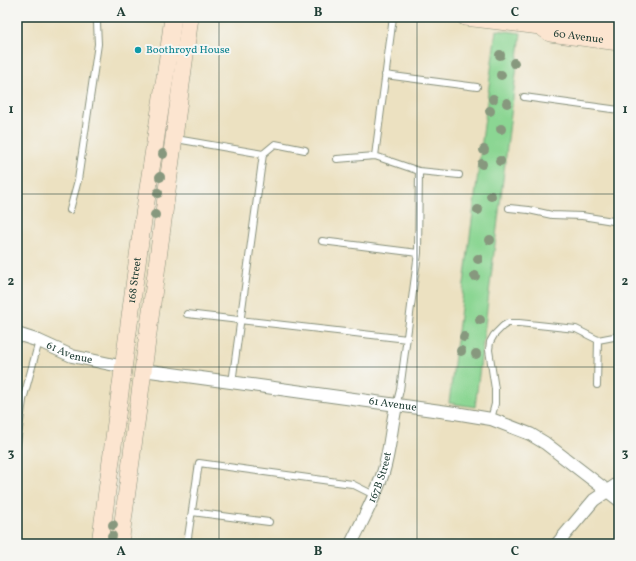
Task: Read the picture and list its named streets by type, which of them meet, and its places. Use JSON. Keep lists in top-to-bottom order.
{
  "streets": {
    "main road": ["60 Avenue", "168 Street"],
    "street": ["61 Avenue", "167B Street"]
  },
  "crossings": [
    ["168 Street", "61 Avenue"],
    ["61 Avenue", "167B Street"]
  ],
  "places": ["Boothroyd House"],
  "grid": {
    "columns": ["A", "B", "C"],
    "rows": ["1", "2", "3"]
  }
}
